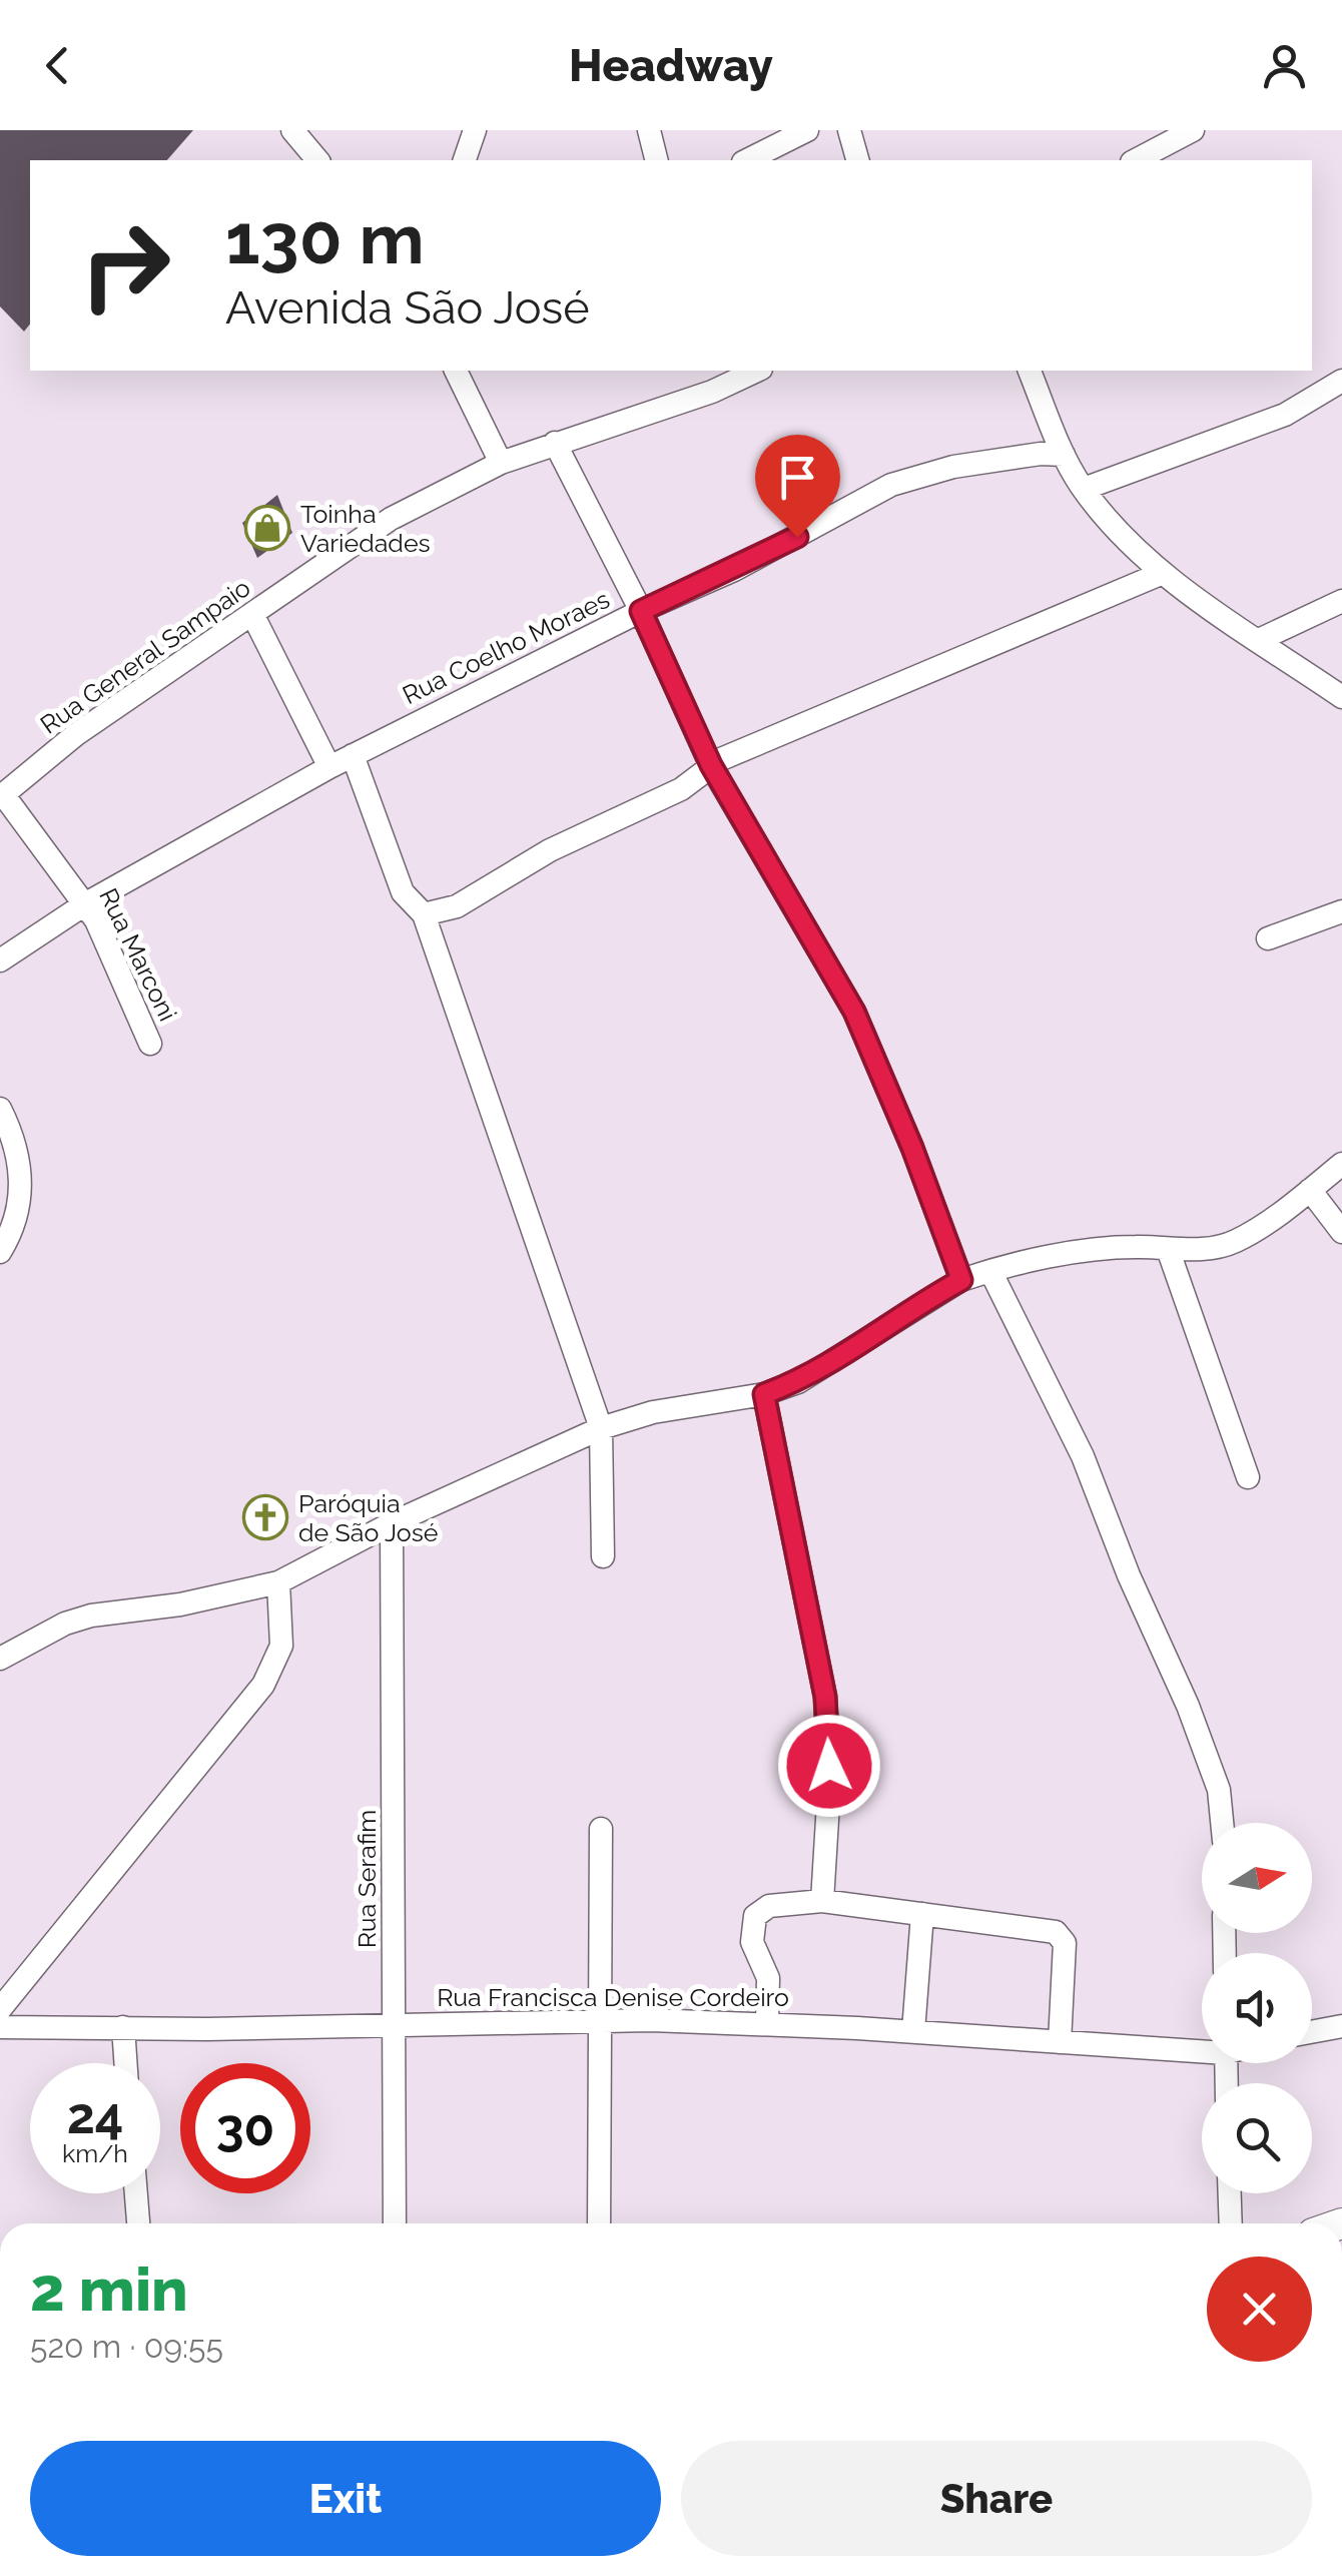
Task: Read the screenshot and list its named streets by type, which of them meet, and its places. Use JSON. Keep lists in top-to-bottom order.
{
  "streets": {
    "street": [
      "Rua Coelho Moraes",
      "Rua General Sampaio",
      "Rua Marconi",
      "Rua Serafim",
      "Rua Francisca Denise Cordeiro"
    ]
  },
  "crossings": [
    ["Rua Coelho Moraes", "Rua Marconi"],
    ["Rua General Sampaio", "Rua Marconi"],
    ["Rua Serafim", "Rua Francisca Denise Cordeiro"]
  ],
  "places": {
    "shop": ["Toinha Variedades"],
    "church": ["Paróquia de São José"]
  },
  "north": "right",
  "page": {
    "header": "Headway",
    "turn": ["130 m", "Avenida São José"],
    "speed": "24 km/h",
    "limit": "30",
    "heading": ["2 min", "520 m · 09:55"],
    "buttons": ["Exit", "Share"]
  }
}
